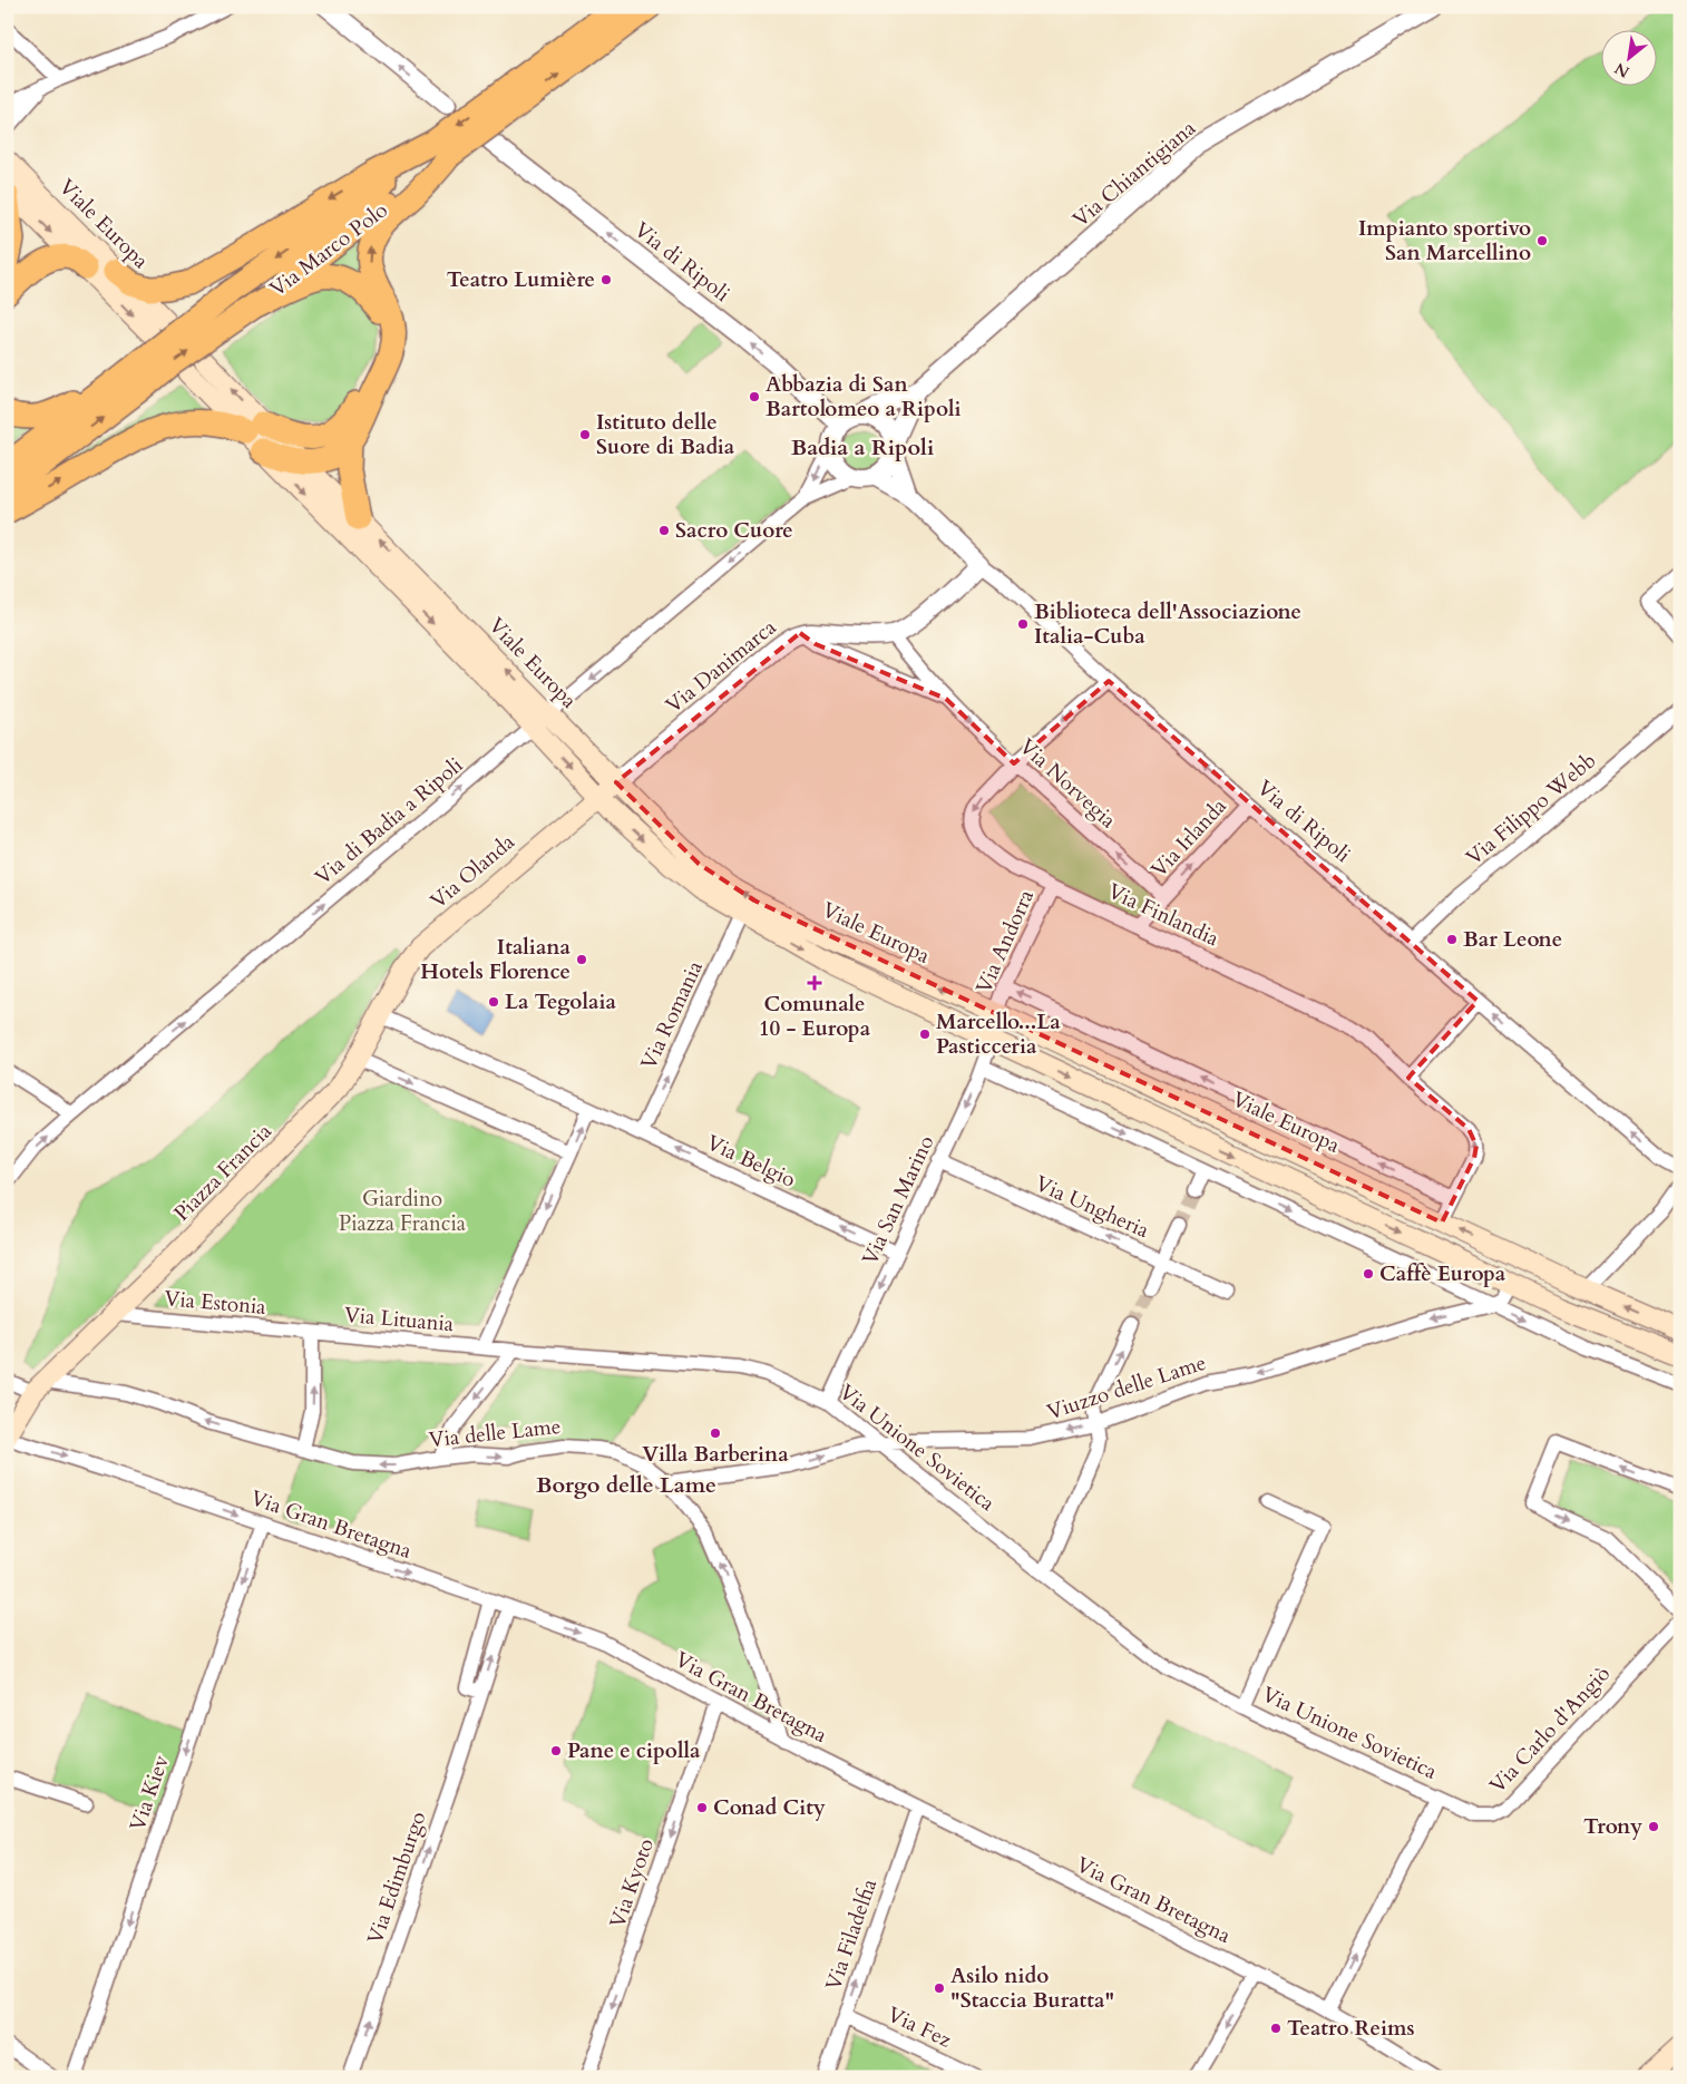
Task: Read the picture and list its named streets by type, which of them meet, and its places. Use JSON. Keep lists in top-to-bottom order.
{
  "streets": {
    "highway": ["Via Marco Polo"],
    "main road": ["Viale Europa", "Via Olanda", "Piazza Francia"],
    "street": [
      "Via Chiantigiana",
      "Via di Ripoli",
      "Via Danimarca",
      "Via Norvegia",
      "Via Filippo Webb",
      "Via di Badia a Ripoli",
      "Via Irlanda",
      "Via Finlandia",
      "Via Andorra",
      "Via Romania",
      "Via Belgio",
      "Via San Marino",
      "Via Ungheria",
      "Via Estonia",
      "Via Lituania",
      "Viuzzo delle Lame",
      "Via delle Lame",
      "Via Unione Sovietica",
      "Via Gran Bretagna",
      "Via Carlo d'Angiò",
      "Via Kiev",
      "Via Edimburgo",
      "Via Kyoto",
      "Via Filadelfia",
      "Via Fez"
    ]
  },
  "crossings": [
    ["Via Chiantigiana", "Via di Ripoli"],
    ["Via Chiantigiana", "Via di Badia a Ripoli"],
    ["Viale Europa", "Via Danimarca"],
    ["Viale Europa", "Via di Badia a Ripoli"],
    ["Viale Europa", "Via Olanda"],
    ["Viale Europa", "Via Finlandia"],
    ["Viale Europa", "Via Andorra"],
    ["Viale Europa", "Via Romania"],
    ["Viale Europa", "Via San Marino"],
    ["Via di Ripoli", "Via Filippo Webb"],
    ["Via di Ripoli", "Via di Badia a Ripoli"],
    ["Via di Ripoli", "Via Irlanda"],
    ["Via di Ripoli", "Via Finlandia"],
    ["Via Danimarca", "Via Norvegia"],
    ["Via Danimarca", "Via Olanda"],
    ["Via Norvegia", "Via Irlanda"],
    ["Via Norvegia", "Via Finlandia"],
    ["Via Irlanda", "Via Finlandia"],
    ["Via Olanda", "Piazza Francia"],
    ["Via Finlandia", "Via Andorra"],
    ["Via Andorra", "Via San Marino"],
    ["Via Romania", "Via Belgio"],
    ["Via Belgio", "Via San Marino"],
    ["Piazza Francia", "Via Estonia"],
    ["Piazza Francia", "Via delle Lame"],
    ["Piazza Francia", "Via Gran Bretagna"],
    ["Via San Marino", "Via Ungheria"],
    ["Via San Marino", "Via Unione Sovietica"],
    ["Via Estonia", "Via Lituania"],
    ["Via Lituania", "Via Unione Sovietica"],
    ["Viuzzo delle Lame", "Via delle Lame"],
    ["Viuzzo delle Lame", "Via Unione Sovietica"],
    ["Via delle Lame", "Via Gran Bretagna"],
    ["Via Unione Sovietica", "Via Carlo d'Angiò"],
    ["Via Gran Bretagna", "Via Kiev"],
    ["Via Gran Bretagna", "Via Edimburgo"],
    ["Via Gran Bretagna", "Via Kyoto"],
    ["Via Gran Bretagna", "Via Filadelfia"],
    ["Via Filadelfia", "Via Fez"]
  ],
  "one_way": [
    "Via di Ripoli",
    "Via Irlanda",
    "Via Romania",
    "Via Belgio",
    "Via San Marino",
    "Via Gran Bretagna",
    "Via Kiev",
    "Via Edimburgo",
    "Via Kyoto",
    "Via Filadelfia"
  ],
  "districts": ["Badia a Ripoli", "Borgo delle Lame"],
  "parks": ["Giardino Piazza Francia"],
  "places": {
    "other": [
      "Impianto sportivo San Marcellino",
      "Teatro Lumière",
      "Abbazia di San Bartolomeo a Ripoli",
      "Istituto delle Suore di Badia",
      "Sacro Cuore",
      "Biblioteca dell'Associazione Italia-Cuba",
      "Bar Leone",
      "Italiana Hotels Florence",
      "La Tegolaia",
      "Marcello...La Pasticceria",
      "Caffè Europa",
      "Villa Barberina",
      "Pane e cipolla",
      "Conad City",
      "Trony",
      "Asilo nido \"Staccia Buratta\"",
      "Teatro Reims"
    ],
    "health": ["Comunale 10 - Europa"]
  },
  "north": "bottom left"
}
